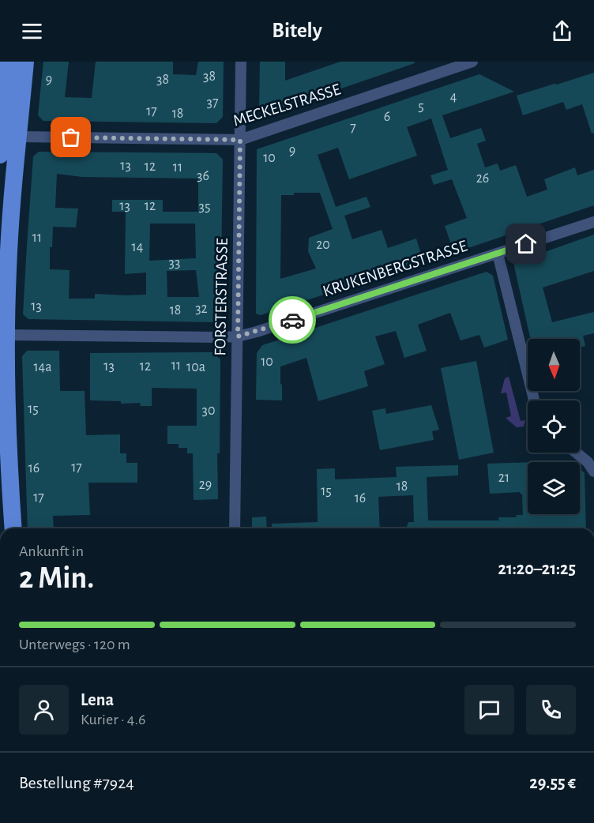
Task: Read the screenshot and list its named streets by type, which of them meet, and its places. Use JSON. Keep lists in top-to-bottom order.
{
  "streets": {
    "street": ["MECKELSTRASSE", "KRUKENBERGSTRASSE", "FORSTERSTRASSE"]
  },
  "crossings": [
    ["MECKELSTRASSE", "FORSTERSTRASSE"],
    ["KRUKENBERGSTRASSE", "FORSTERSTRASSE"]
  ],
  "house_numbers": [
    "38",
    "9",
    "38",
    "4",
    "37",
    "5",
    "17",
    "18",
    "6",
    "7",
    "9",
    "10",
    "13",
    "12",
    "11",
    "36",
    "26",
    "13",
    "12",
    "35",
    "11",
    "20",
    "14",
    "33",
    "13",
    "32",
    "18",
    "10",
    "11",
    "13",
    "12",
    "14a",
    "10a",
    "15",
    "30",
    "17",
    "16",
    "21",
    "29",
    "18",
    "15",
    "17",
    "16"
  ],
  "north": "bottom",
  "page": {
    "header": "Bitely",
    "heading": ["2 Min.", "Ankunft in", "21:20–21:25"],
    "panel": [
      "Lena",
      "Kurier · 4.6",
      "Bestellung #7924",
      "29.55 €"
    ],
    "bar": "Unterwegs · 120 m"
  }
}
